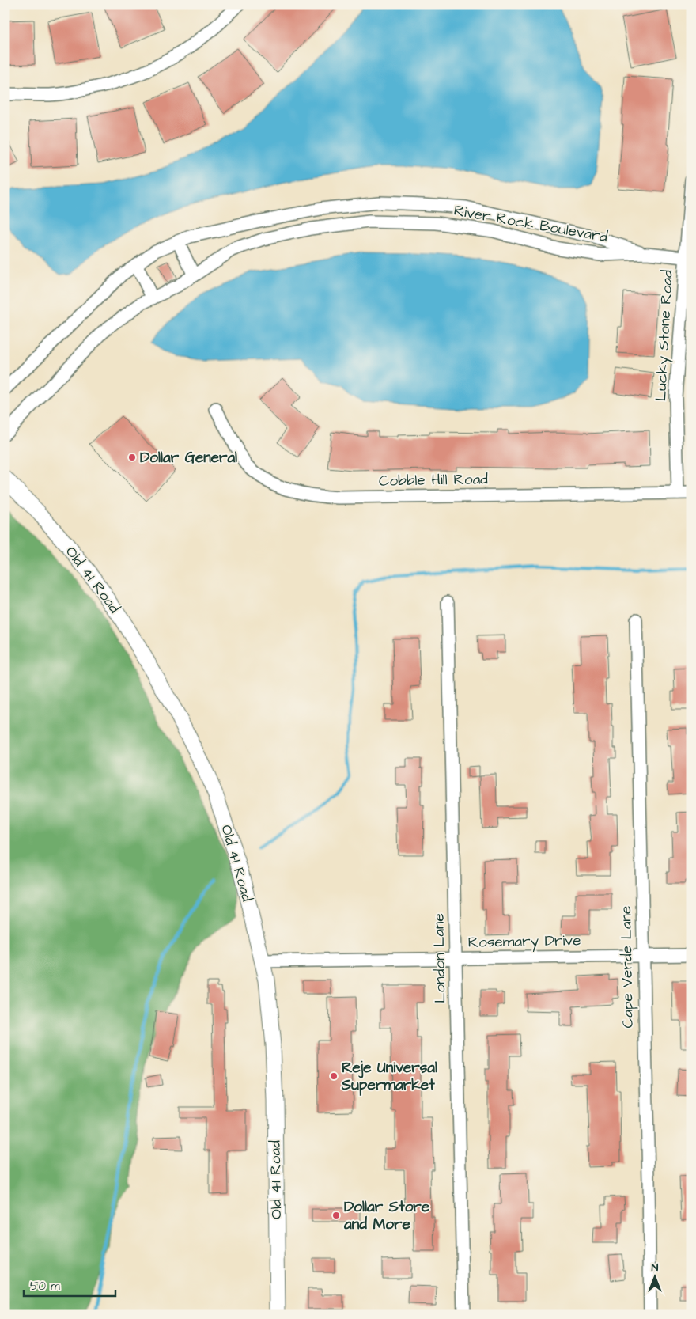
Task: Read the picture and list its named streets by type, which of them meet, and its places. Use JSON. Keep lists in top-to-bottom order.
{
  "streets": {
    "street": [
      "River Rock Boulevard",
      "Lucky Stone Road",
      "Cobble Hill Road",
      "Old 41 Road",
      "Rosemary Drive",
      "London Lane",
      "Cape Verde Lane"
    ]
  },
  "crossings": [
    ["River Rock Boulevard", "Lucky Stone Road"],
    ["Lucky Stone Road", "Cobble Hill Road"],
    ["Old 41 Road", "Rosemary Drive"],
    ["Rosemary Drive", "London Lane"],
    ["Rosemary Drive", "Cape Verde Lane"]
  ],
  "places": ["Dollar General", "Reje Universal Supermarket", "Dollar Store and More"],
  "scale_bar": "50 m",
  "north": "top"
}
